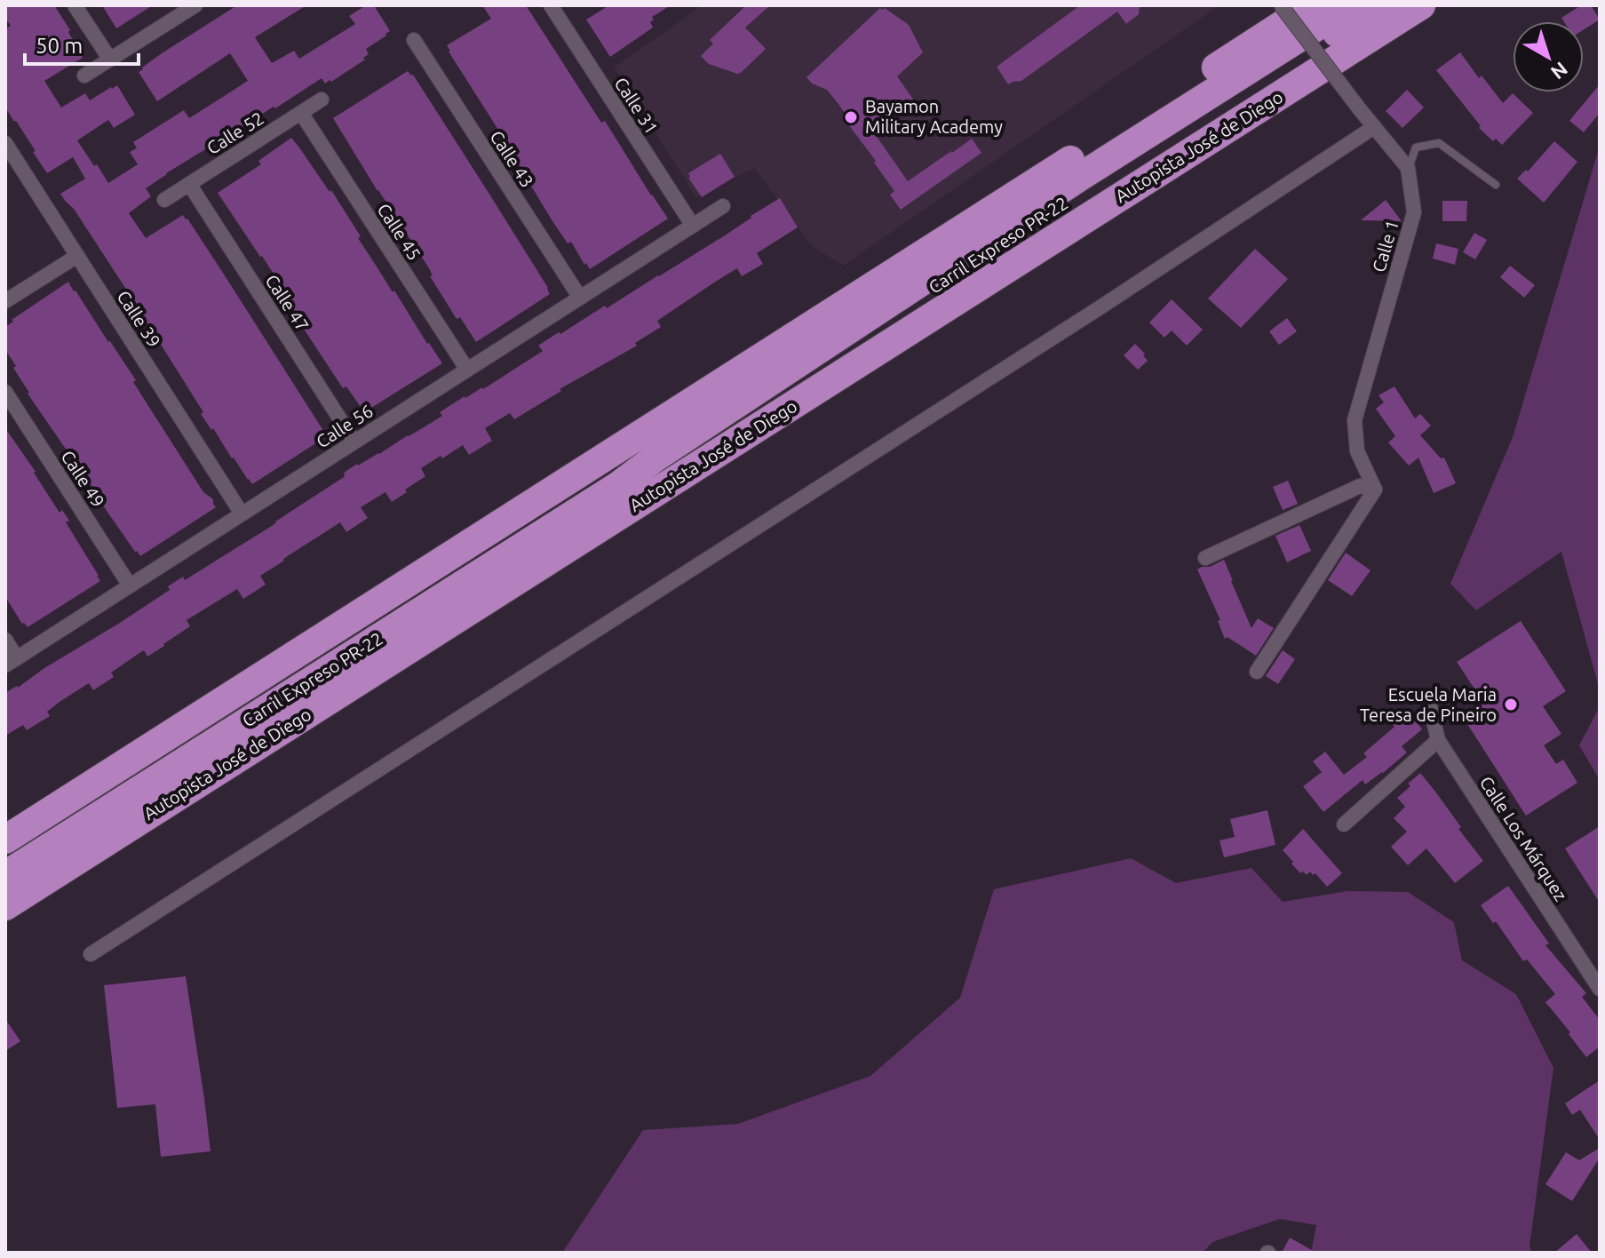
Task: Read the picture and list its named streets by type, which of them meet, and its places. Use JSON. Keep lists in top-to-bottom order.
{
  "streets": {
    "highway": ["Autopista José de Diego", "Carril Expreso PR-22"],
    "street": [
      "Calle 31",
      "Calle 52",
      "Calle 43",
      "Calle 45",
      "Calle 1",
      "Calle 47",
      "Calle 39",
      "Calle 56",
      "Calle 49",
      "Calle Los Márquez"
    ]
  },
  "crossings": [
    ["Calle 31", "Calle 56"],
    ["Calle 52", "Calle 45"],
    ["Calle 52", "Calle 47"],
    ["Calle 43", "Calle 56"],
    ["Calle 45", "Calle 56"],
    ["Calle 47", "Calle 56"],
    ["Calle 39", "Calle 56"],
    ["Calle 56", "Calle 49"]
  ],
  "places": ["Bayamon Military Academy", "Escuela Maria Teresa de Pineiro"],
  "scale_bar": "50 m",
  "north": "bottom right"
}
